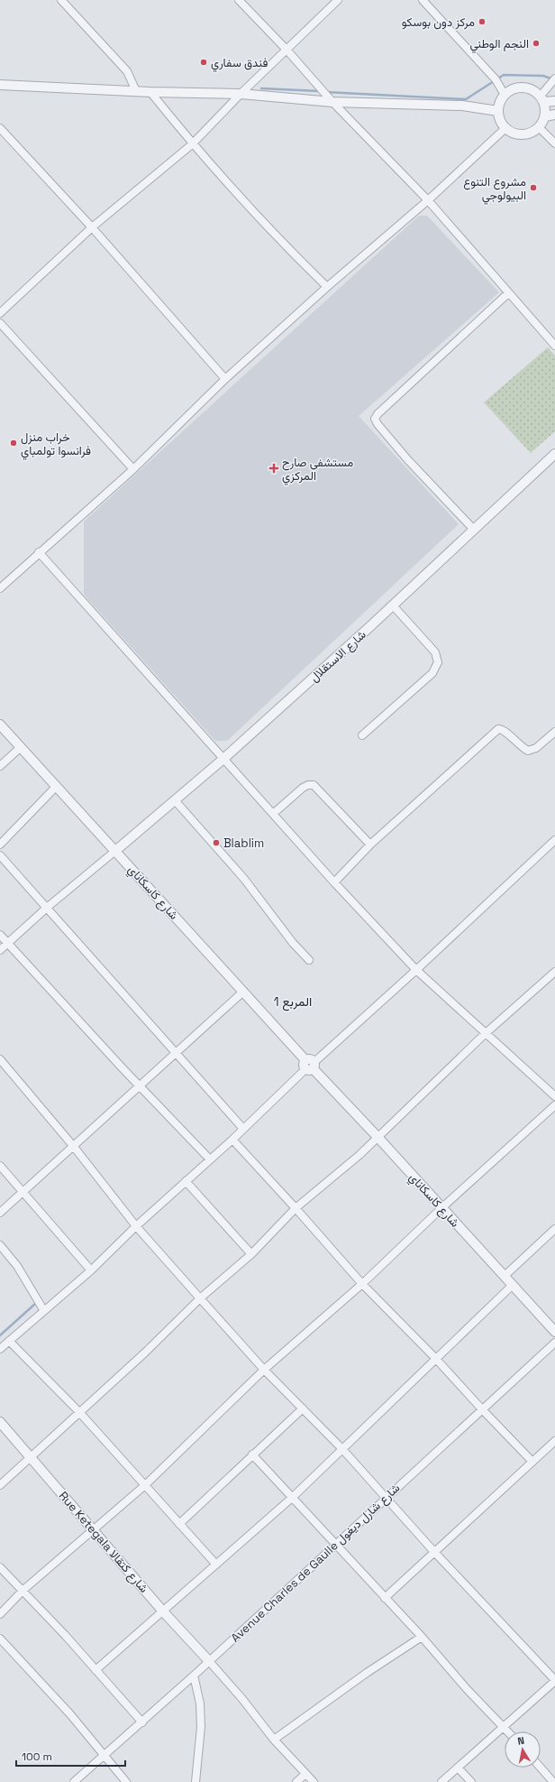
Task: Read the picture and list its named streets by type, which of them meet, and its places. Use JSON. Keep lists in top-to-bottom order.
{
  "streets": {
    "street": [
      "شارع الاستقلال",
      "شارع كاسكاناي",
      "Rue Ketegala شارع كتقالا",
      "Avenue Charles de Gaulle شارع شارل ديغول"
    ]
  },
  "crossings": [
    ["شارع الاستقلال", "شارع كاسكاناي"],
    ["Rue Ketegala شارع كتقالا", "Avenue Charles de Gaulle شارع شارل ديغول"]
  ],
  "districts": ["المربع 1"],
  "places": {
    "other": [
      "مركز دون بوسكو",
      "النجم الوطني",
      "فندق سفاري",
      "مشروع التنوع البيولوجي",
      "خراب منزل فرانسوا تولمباي",
      "Blablim"
    ],
    "health": ["مستشفى صارح المركزي"]
  },
  "scale_bar": "100 m",
  "north": "top"
}
